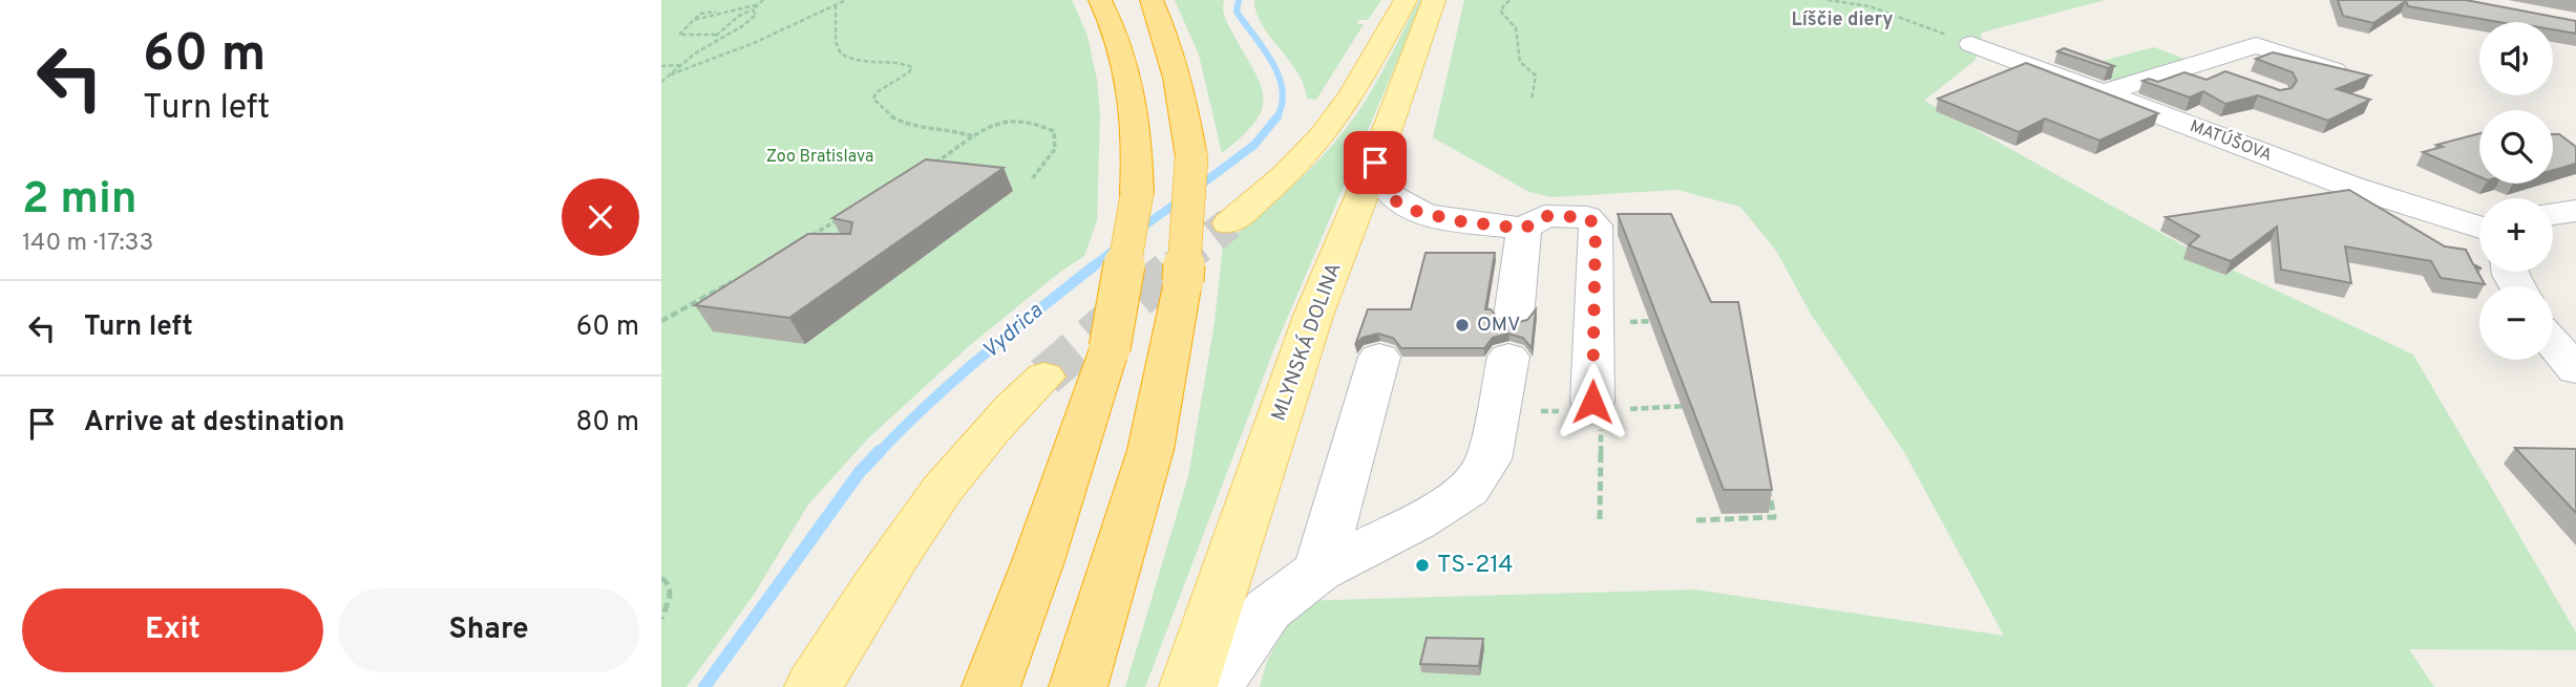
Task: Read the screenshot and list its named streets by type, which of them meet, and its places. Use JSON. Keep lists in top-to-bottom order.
{
  "streets": {
    "main road": ["MLYNSKÁ DOLINA"],
    "street": ["MATÚŠOVA"]
  },
  "districts": ["Líščie diery"],
  "water": ["Vydrica"],
  "parks": ["Zoo Bratislava"],
  "places": ["OMV", "TS-214"],
  "page": {
    "turn": ["60 m", "Turn left"],
    "map_buttons": ["+", "−"],
    "heading": ["2 min", "140 m · 17:33"],
    "list": [
      {
        "name": "Turn left",
        "value": "60 m"
      },
      {
        "name": "Arrive at destination",
        "value": "80 m"
      }
    ],
    "buttons": ["Exit", "Share"]
  }
}
